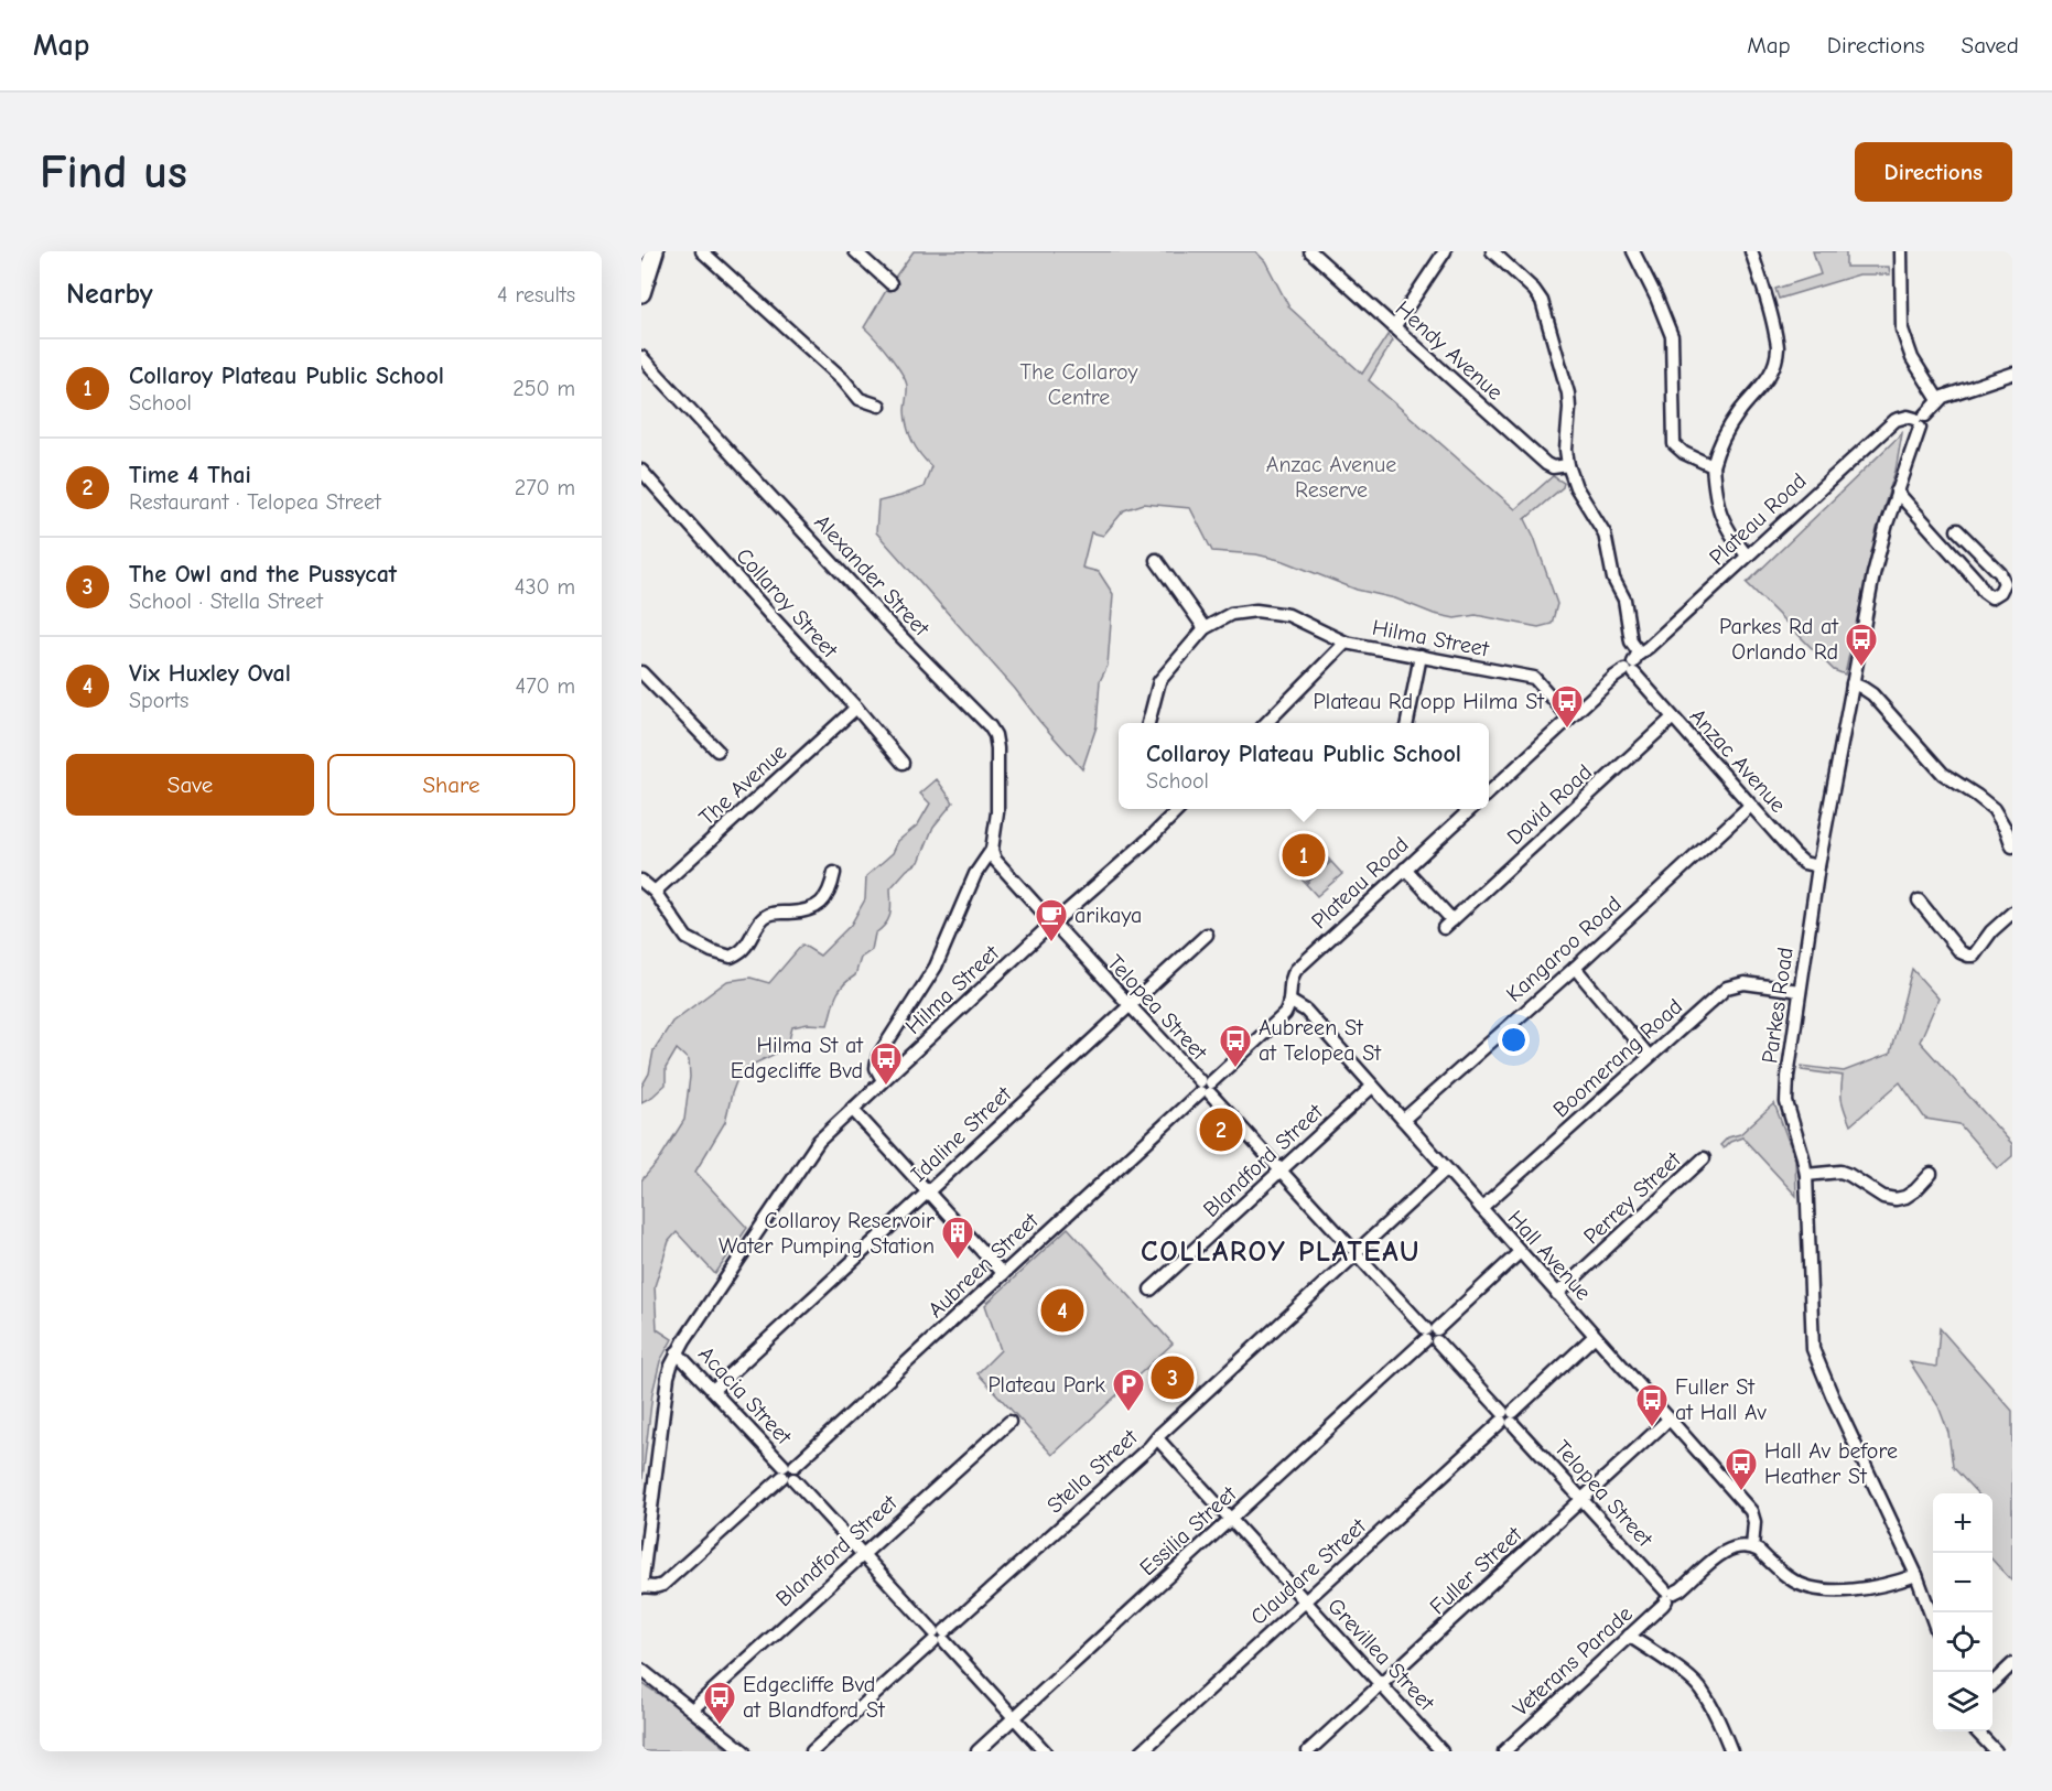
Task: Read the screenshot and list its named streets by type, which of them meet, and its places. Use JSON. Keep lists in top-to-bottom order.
{
  "streets": {
    "street": [
      "Hendy Avenue",
      "Plateau Road",
      "Alexander Street",
      "Collaroy Street",
      "Hilma Street",
      "Anzac Avenue",
      "The Avenue",
      "David Road",
      "Kangaroo Road",
      "Parkes Road",
      "Telopea Street",
      "Boomerang Road",
      "Idaline Street",
      "Blandford Street",
      "Perrey Street",
      "Hall Avenue",
      "Aubreen Street",
      "Acacia Street",
      "Stella Street",
      "Essilia Street",
      "Fuller Street",
      "Claudare Street",
      "Grevillea Street",
      "Veterans Parade"
    ]
  },
  "crossings": [
    ["Hendy Avenue", "Anzac Avenue"],
    ["Plateau Road", "Hilma Street"],
    ["Plateau Road", "Anzac Avenue"],
    ["Plateau Road", "David Road"],
    ["Plateau Road", "Parkes Road"],
    ["Plateau Road", "Hall Avenue"],
    ["Plateau Road", "Aubreen Street"],
    ["Alexander Street", "Telopea Street"],
    ["Collaroy Street", "The Avenue"],
    ["Hilma Street", "Telopea Street"],
    ["Hilma Street", "Aubreen Street"],
    ["Hilma Street", "Acacia Street"],
    ["Anzac Avenue", "David Road"],
    ["Anzac Avenue", "Kangaroo Road"],
    ["Anzac Avenue", "Parkes Road"],
    ["Kangaroo Road", "Hall Avenue"],
    ["Parkes Road", "Boomerang Road"],
    ["Telopea Street", "Idaline Street"],
    ["Telopea Street", "Blandford Street"],
    ["Telopea Street", "Aubreen Street"],
    ["Telopea Street", "Stella Street"],
    ["Telopea Street", "Essilia Street"],
    ["Telopea Street", "Fuller Street"],
    ["Telopea Street", "Claudare Street"],
    ["Telopea Street", "Veterans Parade"],
    ["Boomerang Road", "Hall Avenue"],
    ["Idaline Street", "Acacia Street"],
    ["Blandford Street", "Hall Avenue"],
    ["Blandford Street", "Acacia Street"],
    ["Perrey Street", "Hall Avenue"],
    ["Hall Avenue", "Aubreen Street"],
    ["Hall Avenue", "Stella Street"],
    ["Hall Avenue", "Essilia Street"],
    ["Hall Avenue", "Fuller Street"],
    ["Hall Avenue", "Claudare Street"],
    ["Hall Avenue", "Veterans Parade"],
    ["Aubreen Street", "Acacia Street"],
    ["Acacia Street", "Stella Street"],
    ["Acacia Street", "Essilia Street"],
    ["Stella Street", "Grevillea Street"],
    ["Essilia Street", "Grevillea Street"],
    ["Fuller Street", "Grevillea Street"],
    ["Claudare Street", "Grevillea Street"]
  ],
  "districts": ["COLLAROY PLATEAU"],
  "parks": ["The Collaroy Centre", "Anzac Avenue Reserve"],
  "places": {
    "bus stop": [
      "Parkes Rd at Orlando Rd",
      "Plateau Rd opp Hilma St",
      "Aubreen St at Telopea St",
      "Hilma St at Edgecliffe Bvd",
      "Fuller St at Hall Av",
      "Hall Av before Heather St",
      "Edgecliffe Bvd at Blandford St"
    ],
    "cafe": ["arikaya"],
    "building": ["Collaroy Reservoir Water Pumping Station"],
    "parking": ["Plateau Park"]
  },
  "page": {
    "header": "Map",
    "nav": ["Map", "Directions", "Saved"],
    "buttons": [
      "Directions",
      ["Save", "Share"]
    ],
    "title": "Find us",
    "heading": ["Nearby", "4 results"],
    "list": [
      {
        "mark": "1",
        "name": "Collaroy Plateau Public School",
        "note": "School",
        "value": "250 m"
      },
      {
        "mark": "2",
        "name": "Time 4 Thai",
        "note": "Restaurant · Telopea Street",
        "value": "270 m"
      },
      {
        "mark": "3",
        "name": "The Owl and the Pussycat",
        "note": "School · Stella Street",
        "value": "430 m"
      },
      {
        "mark": "4",
        "name": "Vix Huxley Oval",
        "note": "Sports",
        "value": "470 m"
      }
    ],
    "popup": ["Collaroy Plateau Public School", "School"],
    "pins": [
      "1",
      "2",
      "4",
      "3"
    ],
    "map_buttons": ["+", "−"]
  }
}
